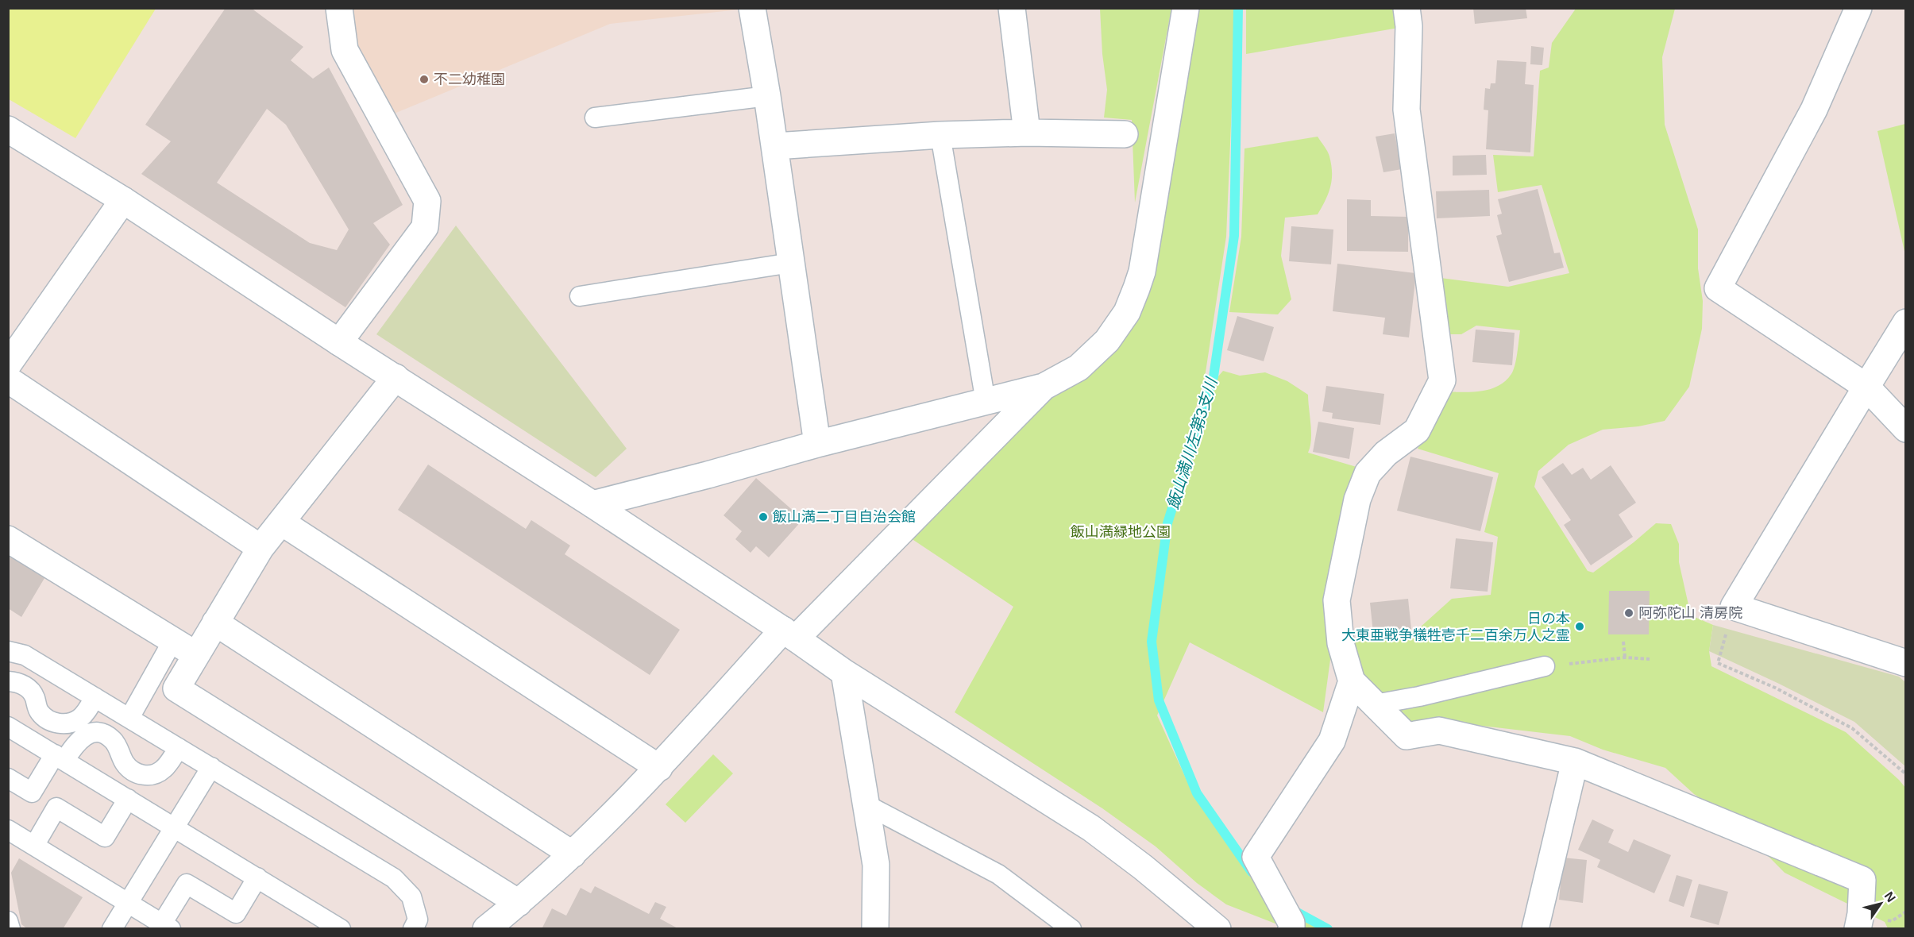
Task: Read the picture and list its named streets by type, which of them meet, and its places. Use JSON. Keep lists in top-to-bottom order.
{
  "water": ["飯山満川左第3支川"],
  "parks": ["飯山満緑地公園"],
  "places": [
    "不二幼稚園",
    "飯山満二丁目自治会館",
    "阿弥陀山 清房院",
    "日の本 大東亜戦争犠牲壱千二百余万人之霊"
  ],
  "north": "top right"
}
